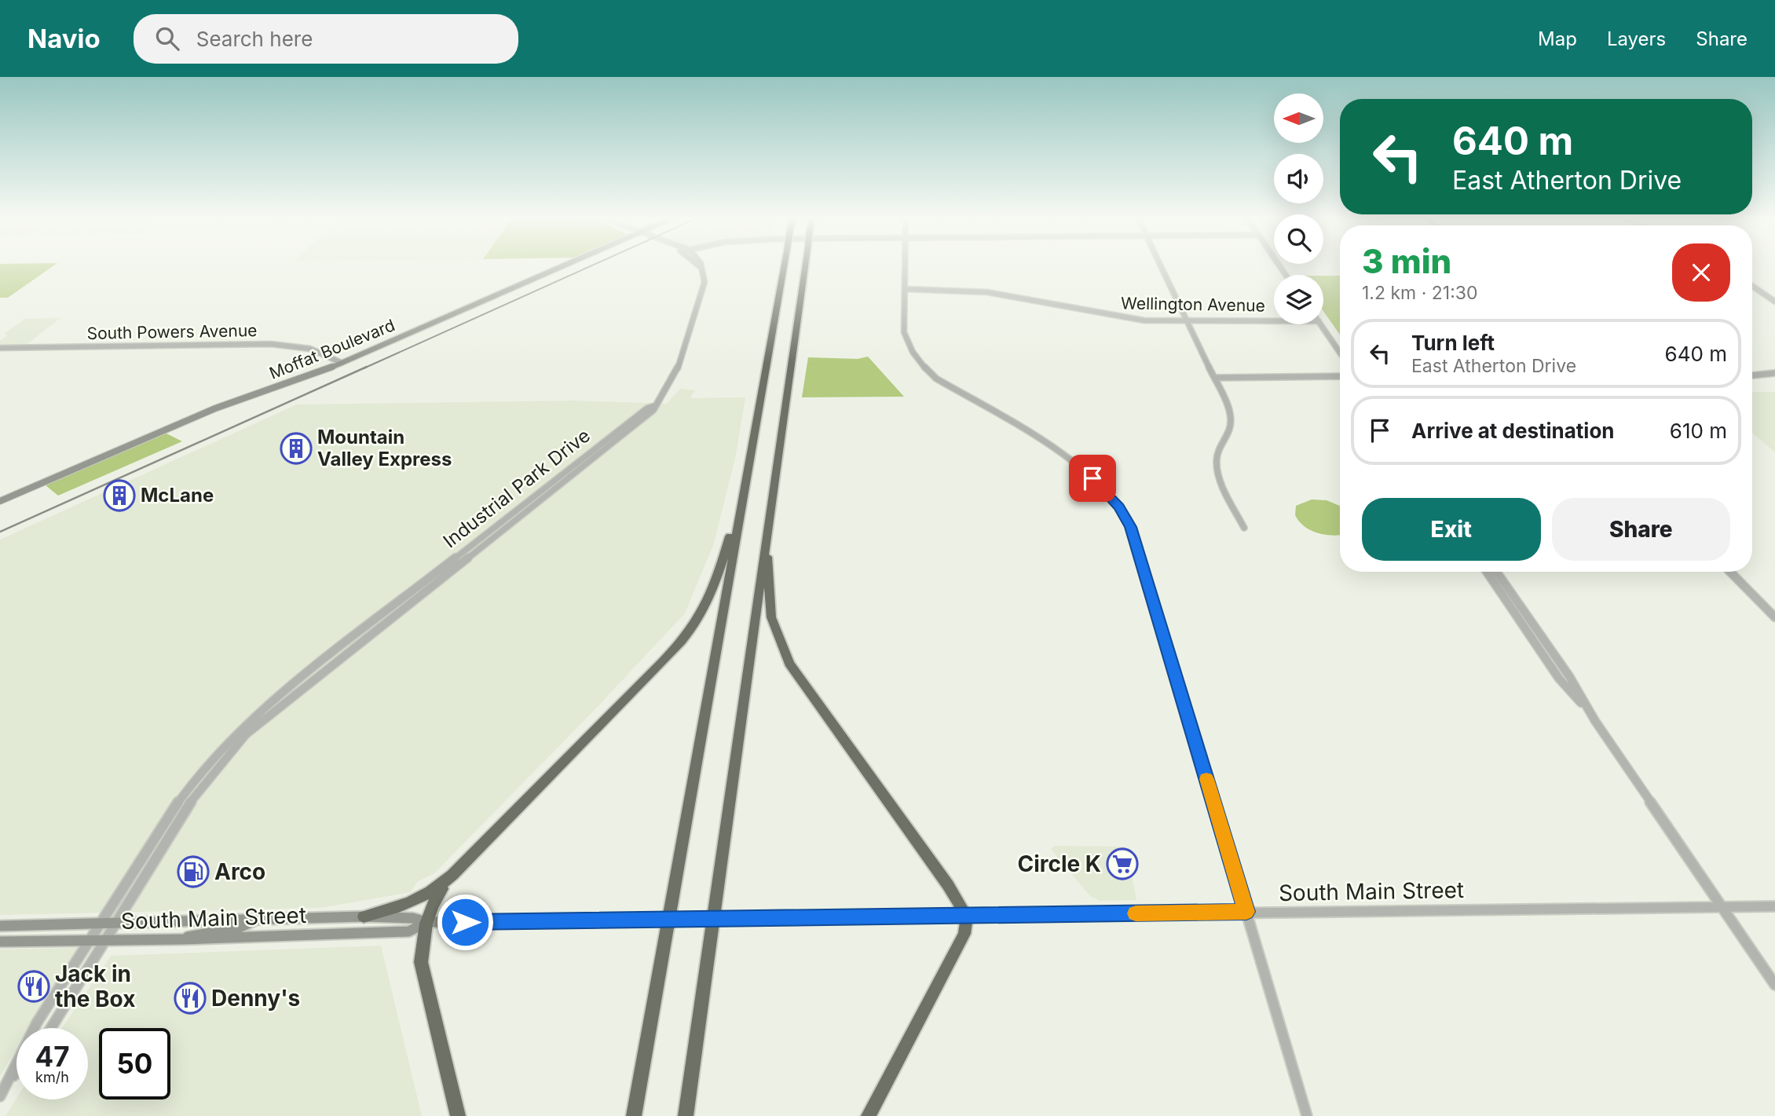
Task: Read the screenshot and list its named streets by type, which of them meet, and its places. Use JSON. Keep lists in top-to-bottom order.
{
  "streets": {
    "main road": ["Moffat Boulevard", "South Main Street"],
    "street": ["Wellington Avenue", "South Powers Avenue", "Industrial Park Drive"]
  },
  "crossings": [
    ["South Powers Avenue", "Moffat Boulevard"],
    ["Industrial Park Drive", "South Main Street"]
  ],
  "places": {
    "building": ["Mountain Valley Express", "McLane"],
    "supermarket": ["Circle K"],
    "fuel station": ["Arco"],
    "restaurant": ["Jack in the Box", "Denny's"]
  },
  "north": "left",
  "page": {
    "header": "Navio",
    "search": "Search here",
    "nav": ["Map", "Layers", "Share"],
    "turn": ["640 m", "East Atherton Drive"],
    "heading": ["3 min", "1.2 km · 21:30"],
    "list": [
      {
        "name": "Turn left",
        "note": "East Atherton Drive",
        "value": "640 m"
      },
      {
        "name": "Arrive at destination",
        "value": "610 m"
      }
    ],
    "buttons": ["Exit", "Share"],
    "speed": "47 km/h",
    "limit": "50"
  }
}
